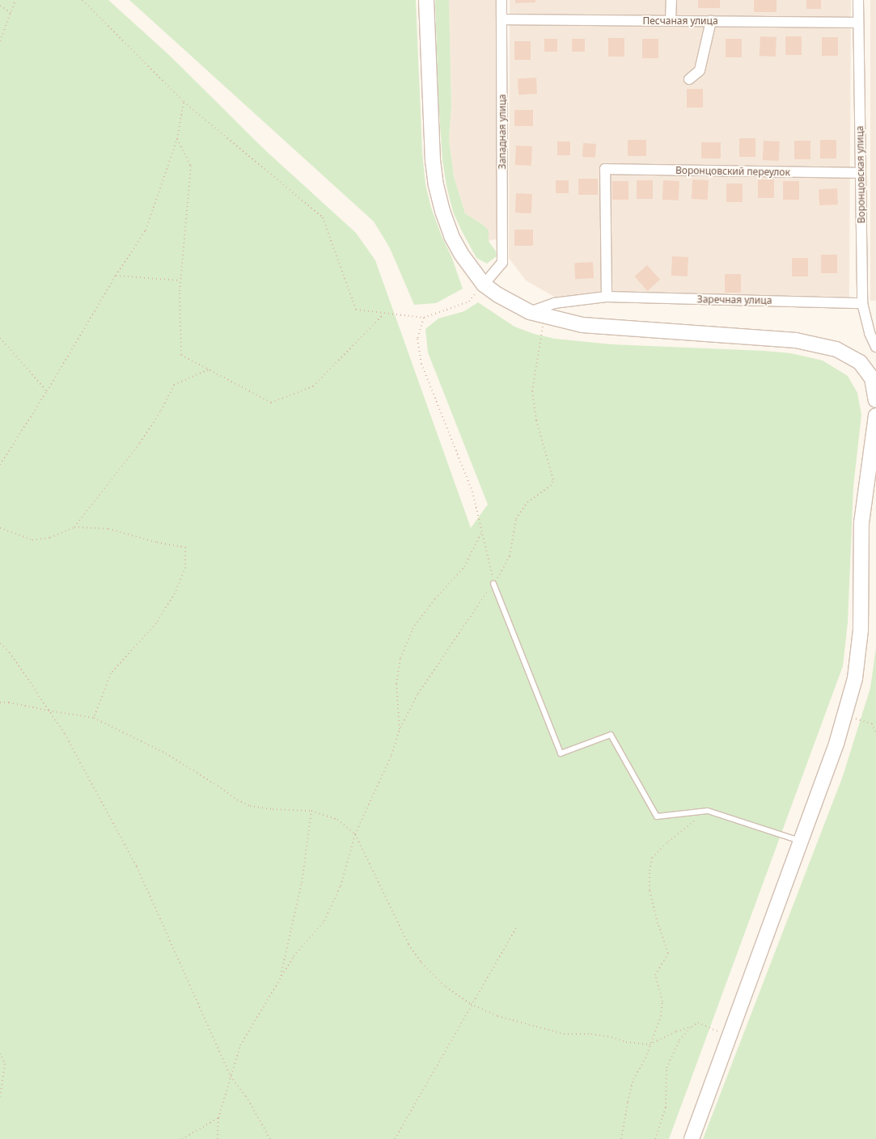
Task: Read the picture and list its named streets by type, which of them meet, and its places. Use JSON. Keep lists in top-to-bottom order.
{
  "streets": {
    "street": [
      "Песчаная улица",
      "Западная улица",
      "Воронцовский переулок",
      "Воронцовская улица",
      "Заречная улица"
    ]
  },
  "crossings": [
    ["Песчаная улица", "Западная улица"],
    ["Песчаная улица", "Воронцовская улица"],
    ["Воронцовский переулок", "Воронцовская улица"],
    ["Воронцовский переулок", "Заречная улица"],
    ["Воронцовская улица", "Заречная улица"]
  ]
}
